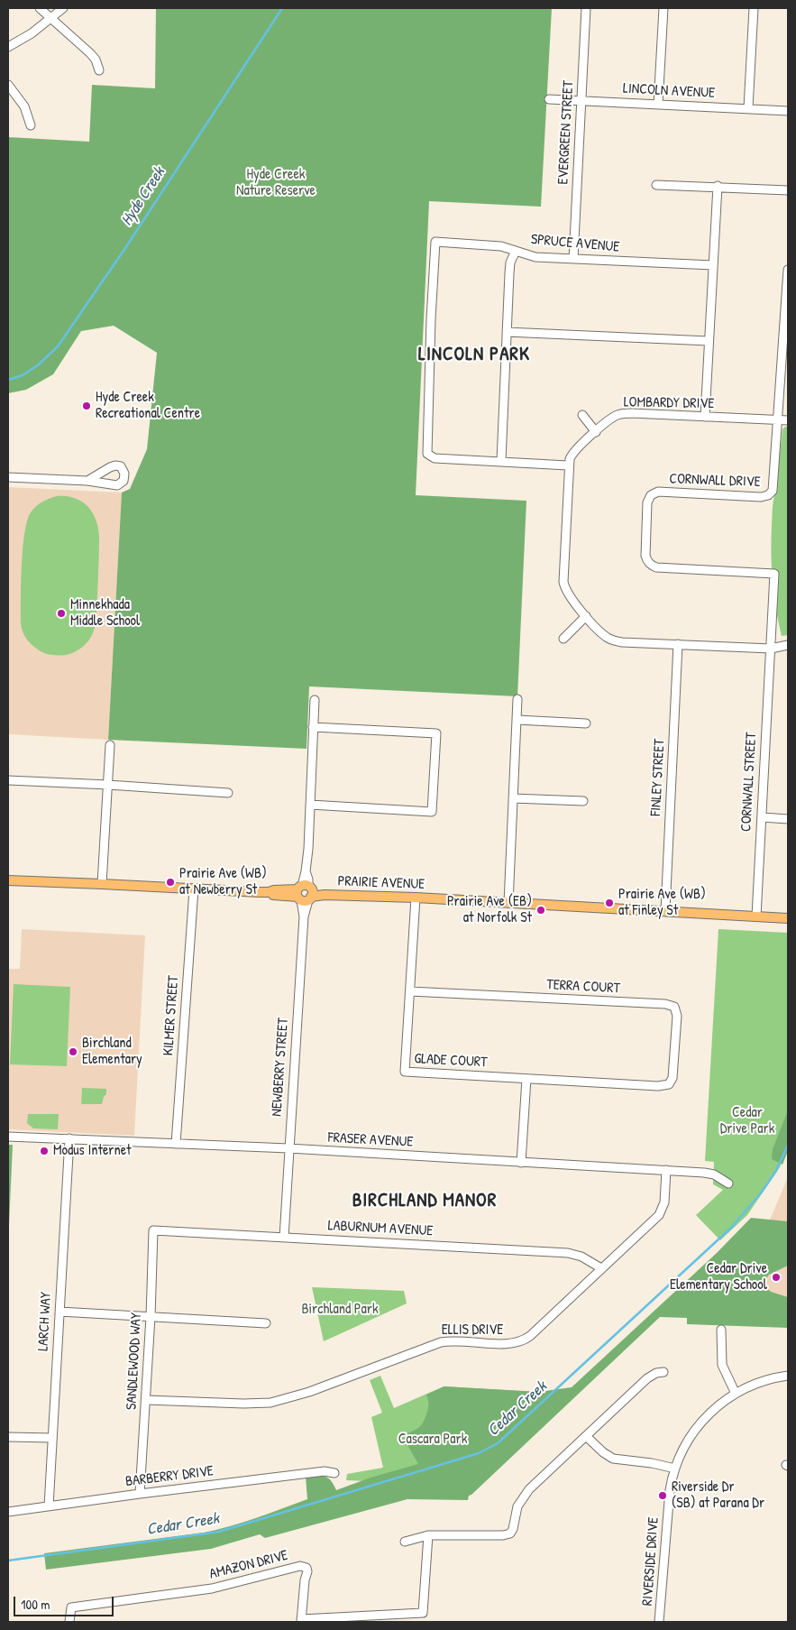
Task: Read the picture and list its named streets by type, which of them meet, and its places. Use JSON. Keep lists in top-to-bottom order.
{
  "streets": {
    "main road": ["PRAIRIE AVENUE"],
    "street": [
      "LINCOLN AVENUE",
      "EVERGREEN STREET",
      "SPRUCE AVENUE",
      "LOMBARDY DRIVE",
      "CORNWALL DRIVE",
      "FINLEY STREET",
      "CORNWALL STREET",
      "TERRA COURT",
      "KILMER STREET",
      "GLADE COURT",
      "NEWBERRY STREET",
      "FRASER AVENUE",
      "LABURNUM AVENUE",
      "LARCH WAY",
      "ELLIS DRIVE",
      "SANDLEWOOD WAY",
      "BARBERRY DRIVE",
      "RIVERSIDE DRIVE",
      "AMAZON DRIVE"
    ]
  },
  "crossings": [
    ["LINCOLN AVENUE", "EVERGREEN STREET"],
    ["EVERGREEN STREET", "SPRUCE AVENUE"],
    ["LOMBARDY DRIVE", "CORNWALL DRIVE"],
    ["LOMBARDY DRIVE", "FINLEY STREET"],
    ["LOMBARDY DRIVE", "CORNWALL STREET"],
    ["CORNWALL DRIVE", "CORNWALL STREET"],
    ["FINLEY STREET", "PRAIRIE AVENUE"],
    ["CORNWALL STREET", "PRAIRIE AVENUE"],
    ["PRAIRIE AVENUE", "KILMER STREET"],
    ["PRAIRIE AVENUE", "GLADE COURT"],
    ["PRAIRIE AVENUE", "NEWBERRY STREET"],
    ["TERRA COURT", "GLADE COURT"],
    ["KILMER STREET", "FRASER AVENUE"],
    ["NEWBERRY STREET", "FRASER AVENUE"],
    ["NEWBERRY STREET", "LABURNUM AVENUE"],
    ["FRASER AVENUE", "LARCH WAY"],
    ["FRASER AVENUE", "ELLIS DRIVE"],
    ["LABURNUM AVENUE", "ELLIS DRIVE"],
    ["LABURNUM AVENUE", "SANDLEWOOD WAY"],
    ["LARCH WAY", "BARBERRY DRIVE"],
    ["ELLIS DRIVE", "SANDLEWOOD WAY"],
    ["SANDLEWOOD WAY", "BARBERRY DRIVE"]
  ],
  "districts": ["LINCOLN PARK", "BIRCHLAND MANOR"],
  "water": ["Hyde Creek", "Cedar Creek"],
  "parks": [
    "Hyde Creek Nature Reserve",
    "Cedar Drive Park",
    "Birchland Park",
    "Cascara Park"
  ],
  "places": [
    "Hyde Creek Recreational Centre",
    "Minnekhada Middle School",
    "Prairie Ave (WB) at Newberry St",
    "Prairie Ave (WB) at Finley St",
    "Prairie Ave (EB) at Norfolk St",
    "Birchland Elementary",
    "Modus Internet",
    "Cedar Drive Elementary School",
    "Riverside Dr (SB) at Parana Dr"
  ],
  "scale_bar": "100 m"
}
